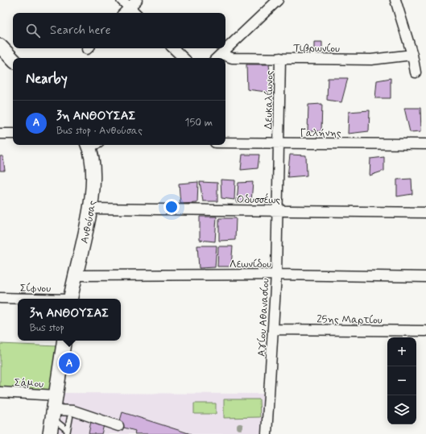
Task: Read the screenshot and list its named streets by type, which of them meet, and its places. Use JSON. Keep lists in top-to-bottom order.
{
  "streets": {
    "street": [
      "Τιβρωνίου",
      "Δευκαλίωνος",
      "Γαλήνης",
      "Οδυσσέως",
      "Ανθούσας",
      "Λεωνίδου",
      "Σίφνου",
      "Αγίου Αθανασίου",
      "25ης Μαρτίου",
      "Σάμου"
    ]
  },
  "crossings": [
    ["Τιβρωνίου", "Δευκαλίωνος"],
    ["Δευκαλίωνος", "Γαλήνης"],
    ["Δευκαλίωνος", "Αγίου Αθανασίου"],
    ["Γαλήνης", "Αγίου Αθανασίου"],
    ["Οδυσσέως", "Ανθούσας"],
    ["Οδυσσέως", "Αγίου Αθανασίου"],
    ["Ανθούσας", "Λεωνίδου"],
    ["Λεωνίδου", "Αγίου Αθανασίου"],
    ["Αγίου Αθανασίου", "25ης Μαρτίου"]
  ],
  "page": {
    "search": "Search here",
    "heading": "Nearby",
    "list": [
      {
        "mark": "A",
        "name": "3η ΑΝΘΟΥΣΑΣ",
        "note": "Bus stop · Ανθούσας",
        "value": "150 m"
      }
    ],
    "popup": ["3η ΑΝΘΟΥΣΑΣ", "Bus stop"],
    "map_buttons": ["+", "−"],
    "pins": "A"
  }
}
